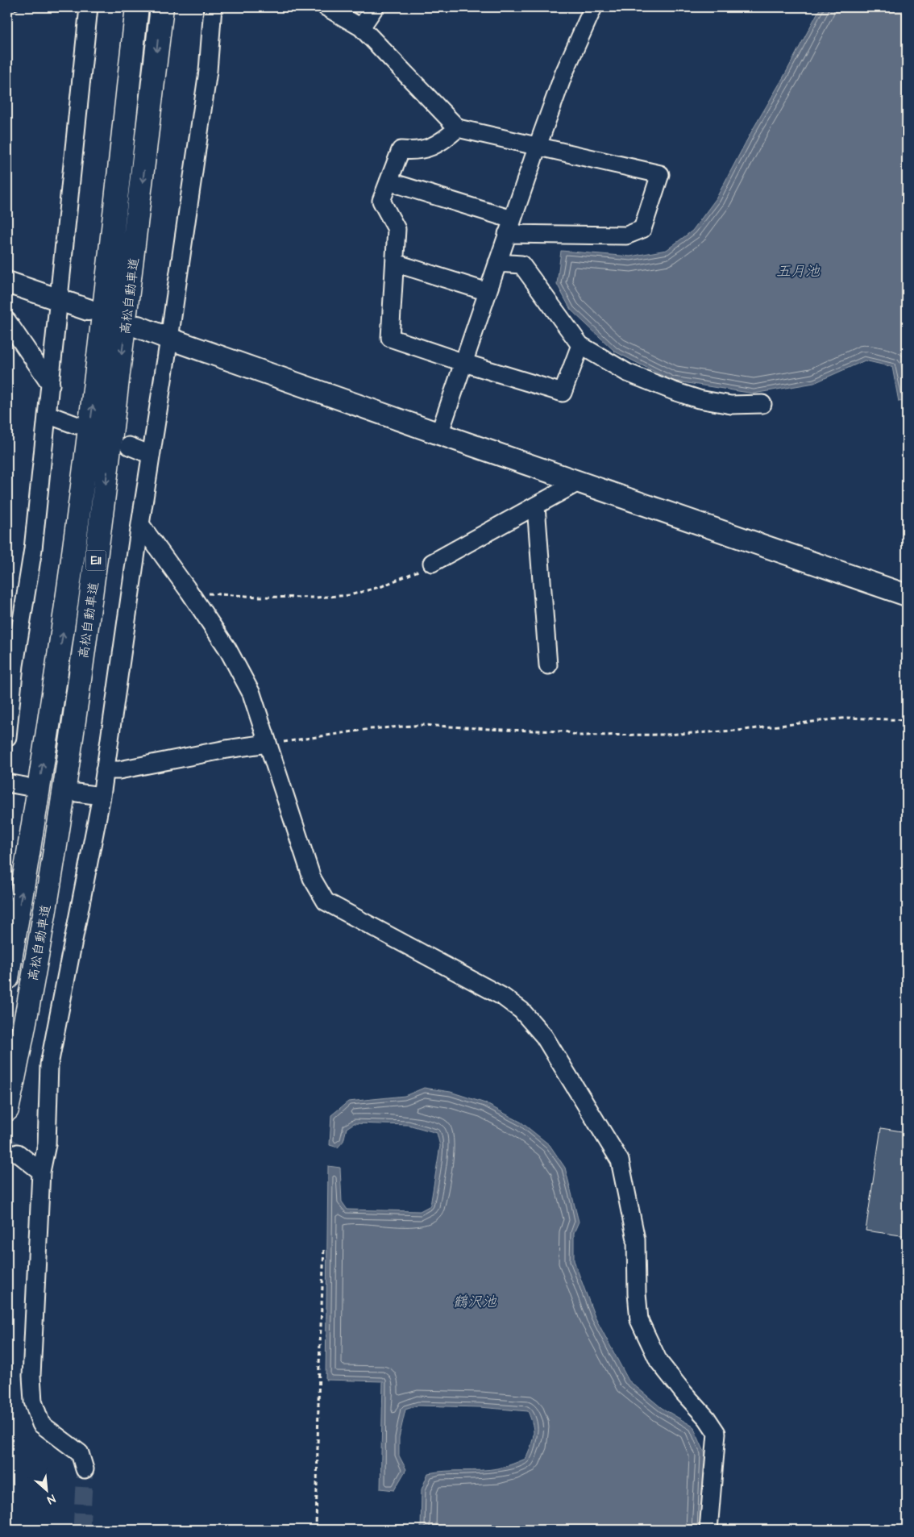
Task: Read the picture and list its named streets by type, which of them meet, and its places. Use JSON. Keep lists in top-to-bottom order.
{
  "streets": {
    "highway": ["高松自動車道", "E11"]
  },
  "water": ["五月池", "鶴沢池"],
  "north": "bottom right"
}
